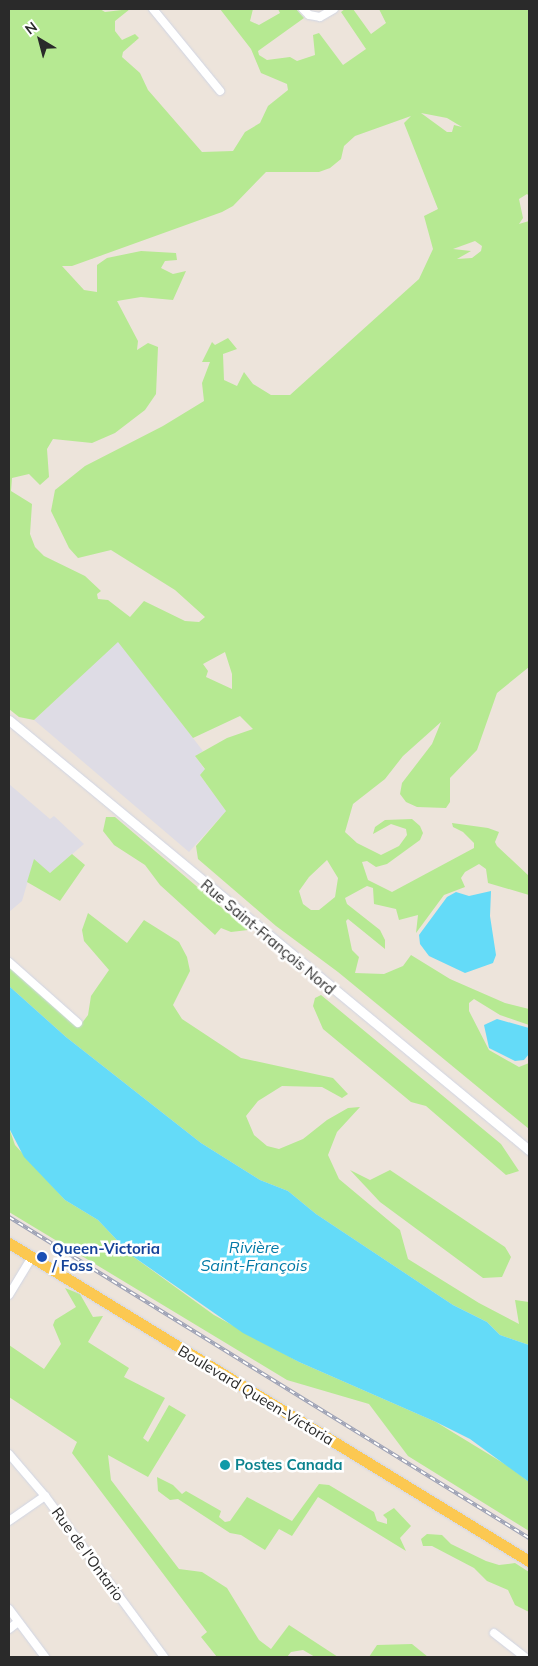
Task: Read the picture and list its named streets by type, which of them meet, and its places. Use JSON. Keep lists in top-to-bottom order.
{
  "streets": {
    "main road": ["Boulevard Queen-Victoria"],
    "street": ["Rue Saint-François Nord", "Rue de l'Ontario"]
  },
  "water": ["Rivière Saint-François"],
  "places": ["Queen-Victoria / Foss", "Postes Canada"],
  "north": "top left"
}
